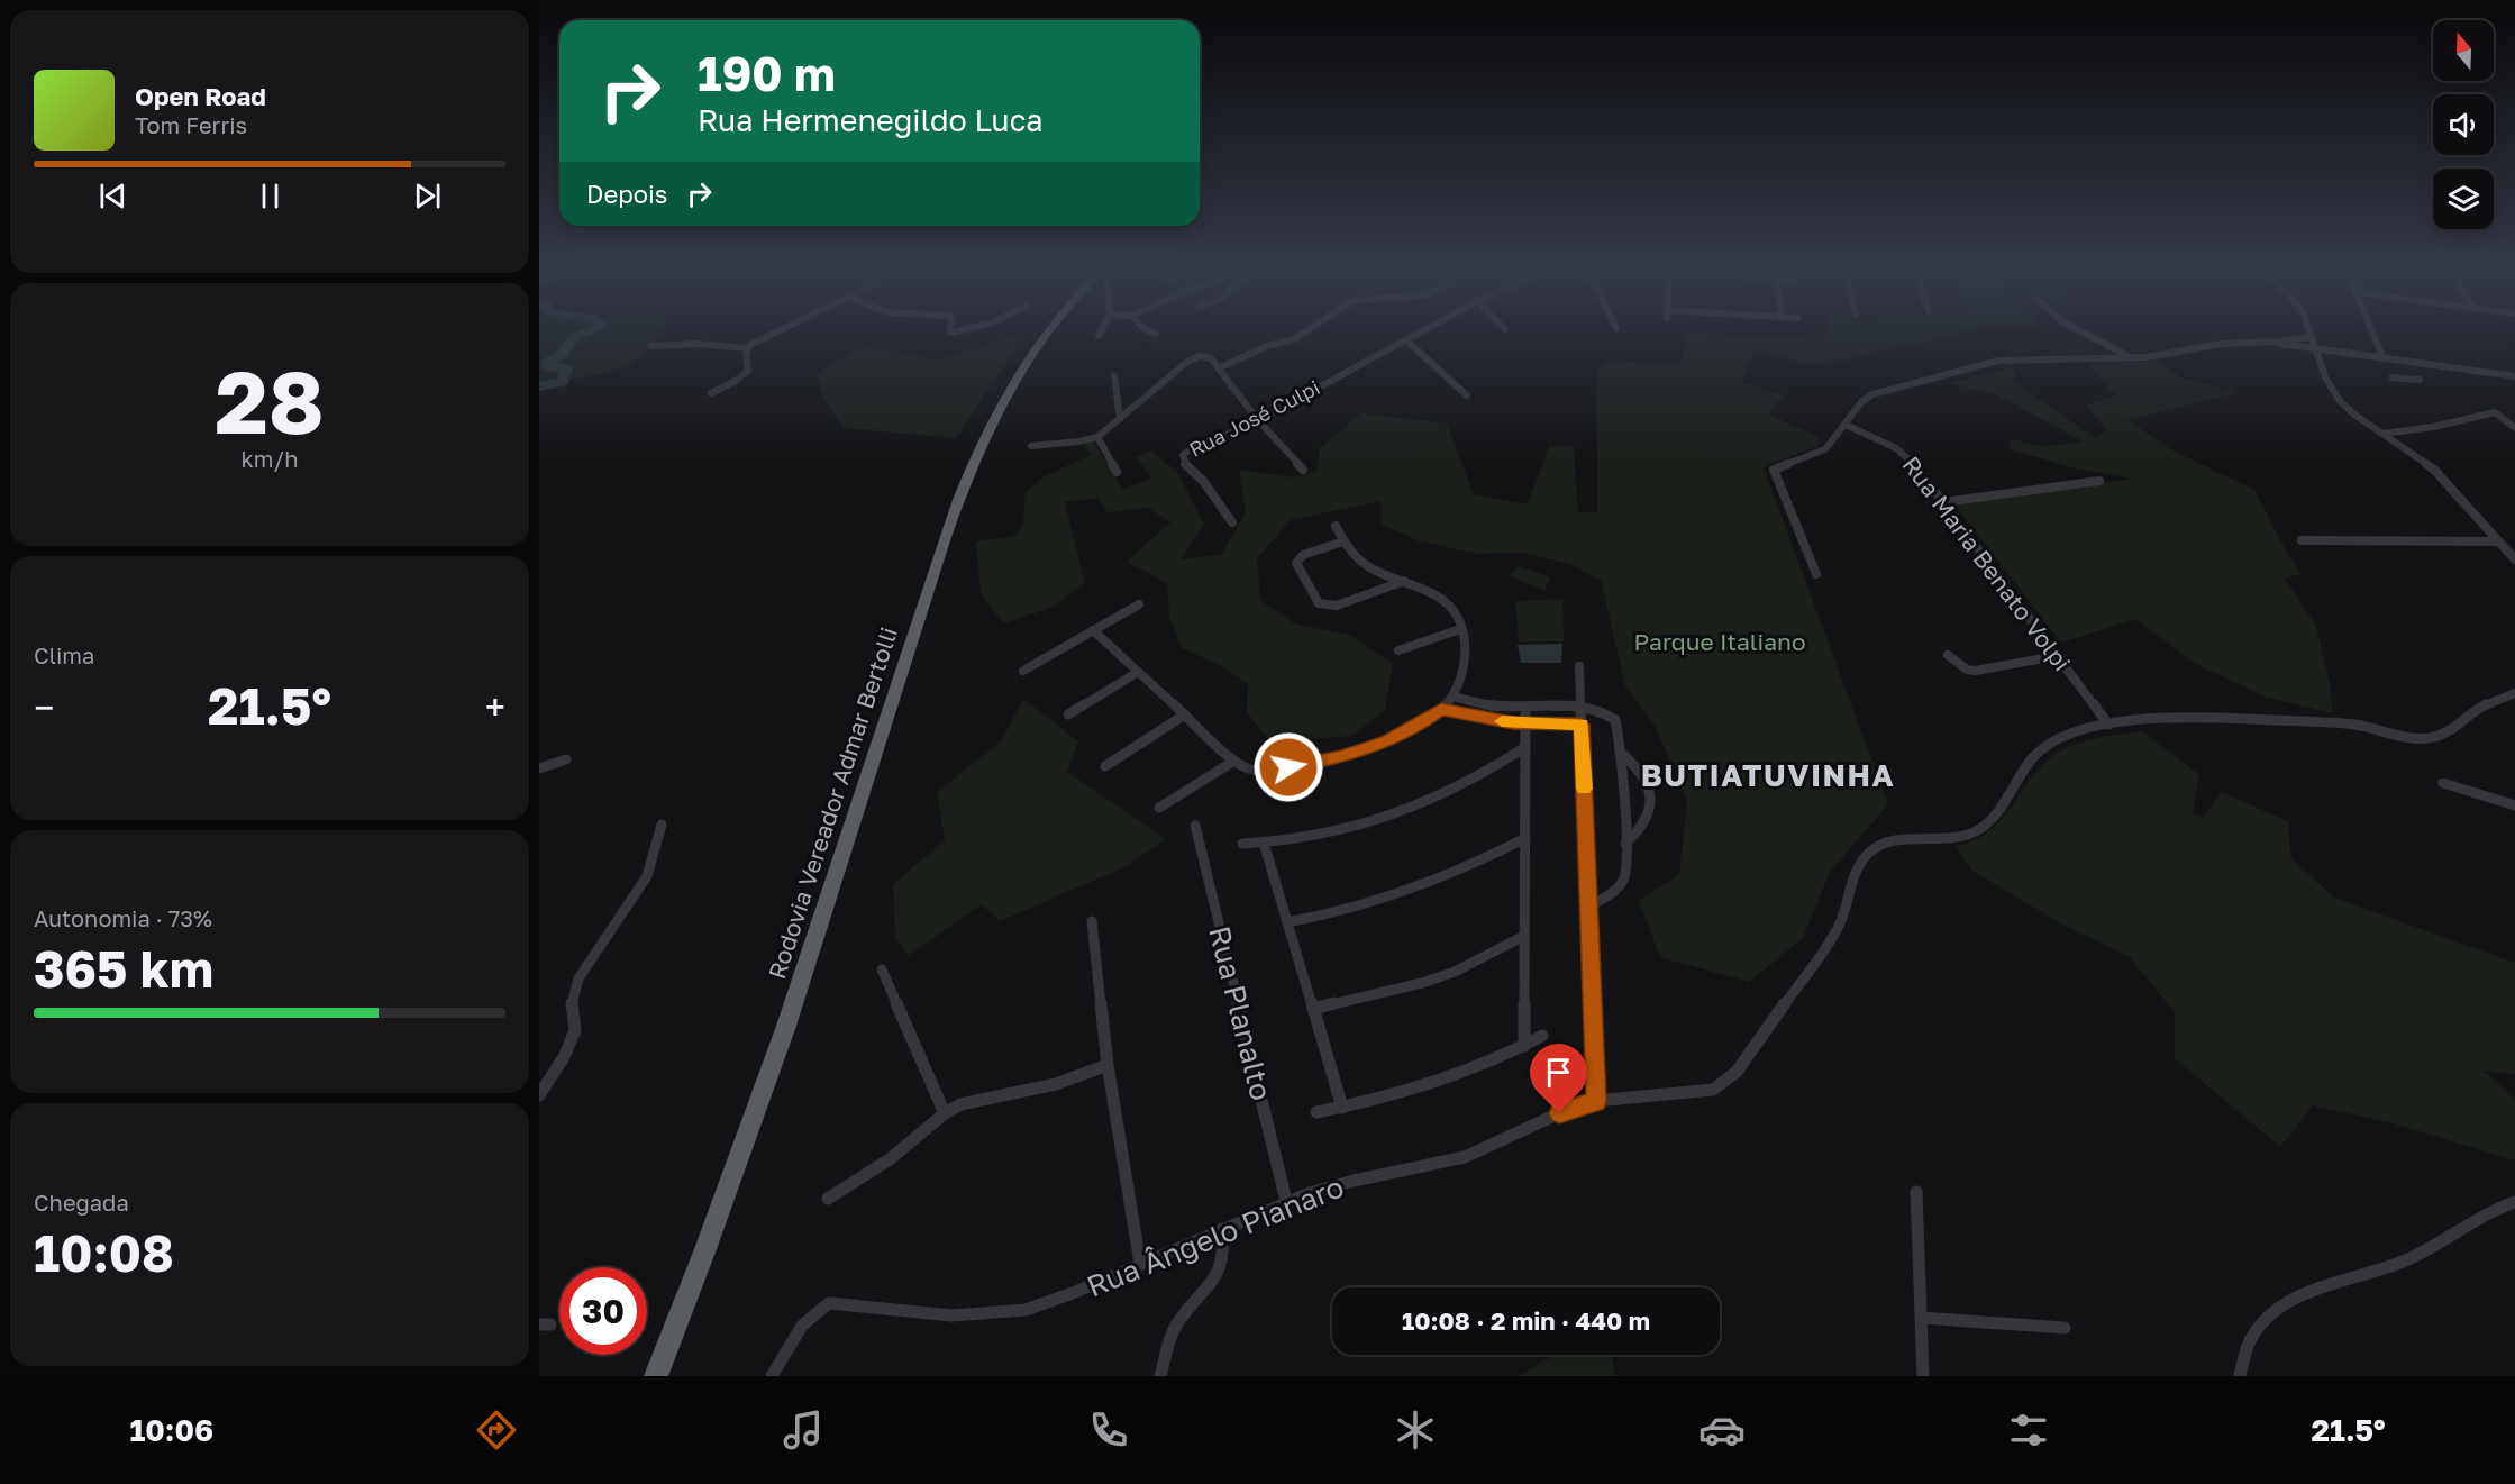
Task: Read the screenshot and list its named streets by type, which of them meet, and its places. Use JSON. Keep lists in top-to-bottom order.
{
  "streets": {
    "highway": ["Rodovia Vereador Admar Bertolli"],
    "street": [
      "Rua José Culpi",
      "Rua Maria Benato Volpi",
      "Rua Planalto",
      "Rua Ângelo Pianaro"
    ]
  },
  "crossings": [
    ["Rua Maria Benato Volpi", "Rua Ângelo Pianaro"],
    ["Rua Planalto", "Rua Ângelo Pianaro"]
  ],
  "districts": ["BUTIATUVINHA"],
  "parks": ["Parque Italiano"],
  "north": "top",
  "page": {
    "turn": ["190 m", "Rua Hermenegildo Luca"],
    "song": ["Open Road", "Tom Ferris"],
    "then": "Depois",
    "tile": [
      ["28", "km/h"],
      "Clima",
      ["Autonomia · 73%", "365 km"],
      ["Chegada", "10:08"]
    ],
    "heat": ["−", "21.5°", "+"],
    "limit": "30",
    "trip": "10:08 · 2 min · 440 m",
    "tabs": ["10:06", "21.5°"]
  }
}
